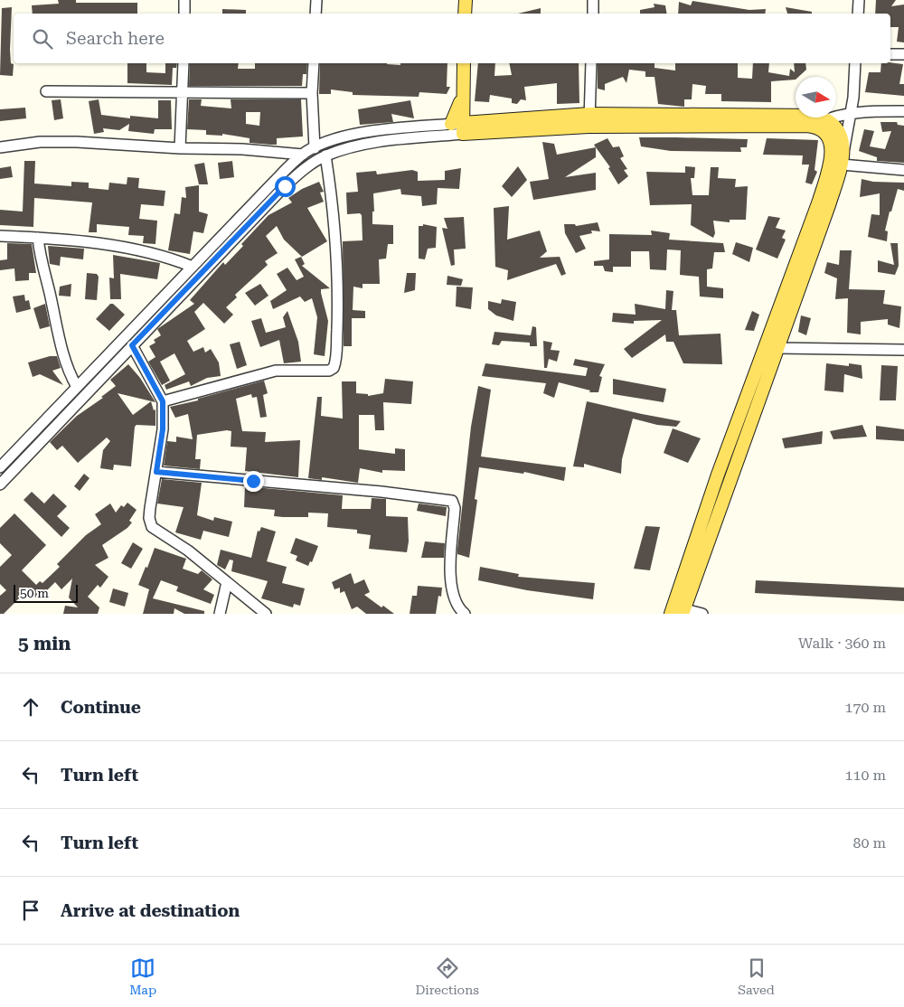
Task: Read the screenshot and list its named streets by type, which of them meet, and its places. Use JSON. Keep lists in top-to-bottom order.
{
  "scale_bar": "50 m",
  "north": "right",
  "page": {
    "search": "Search here",
    "scale": "50 m",
    "heading": ["5 min", "Walk · 360 m"],
    "list": [
      ["Continue", "170 m"],
      ["Turn left", "110 m"],
      ["Turn left", "80 m"],
      "Arrive at destination"
    ],
    "nav": ["Map", "Directions", "Saved"]
  }
}
